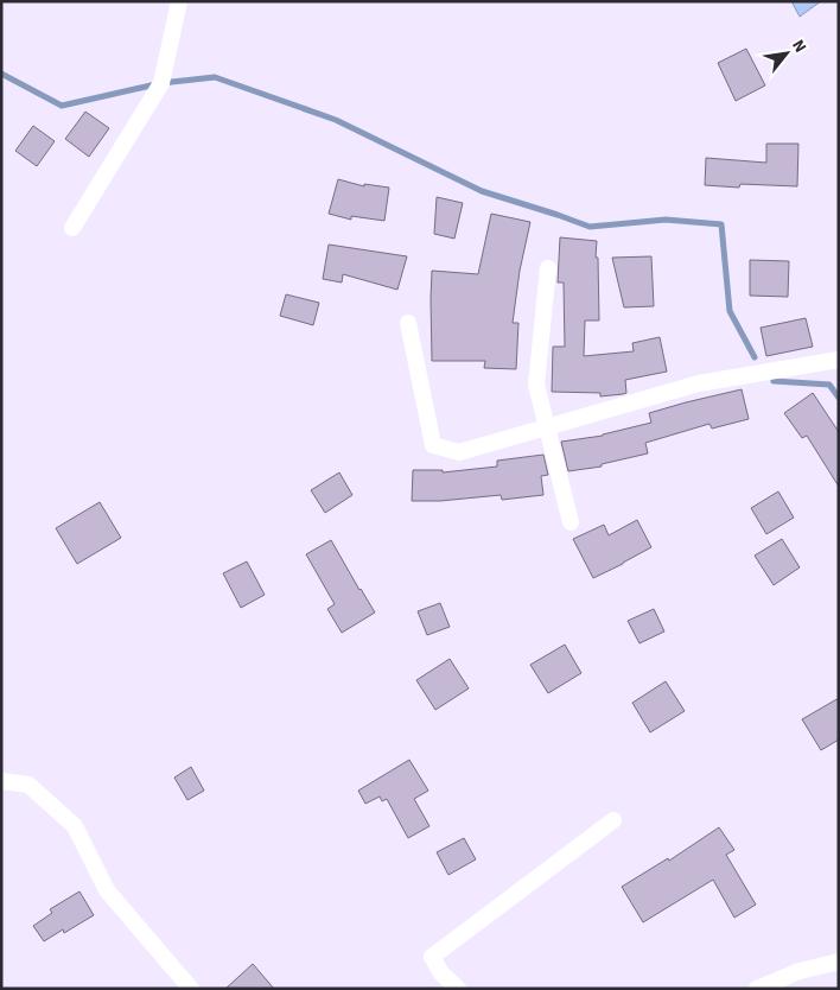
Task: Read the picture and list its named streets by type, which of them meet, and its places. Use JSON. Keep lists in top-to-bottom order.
{
  "north": "top right"
}
